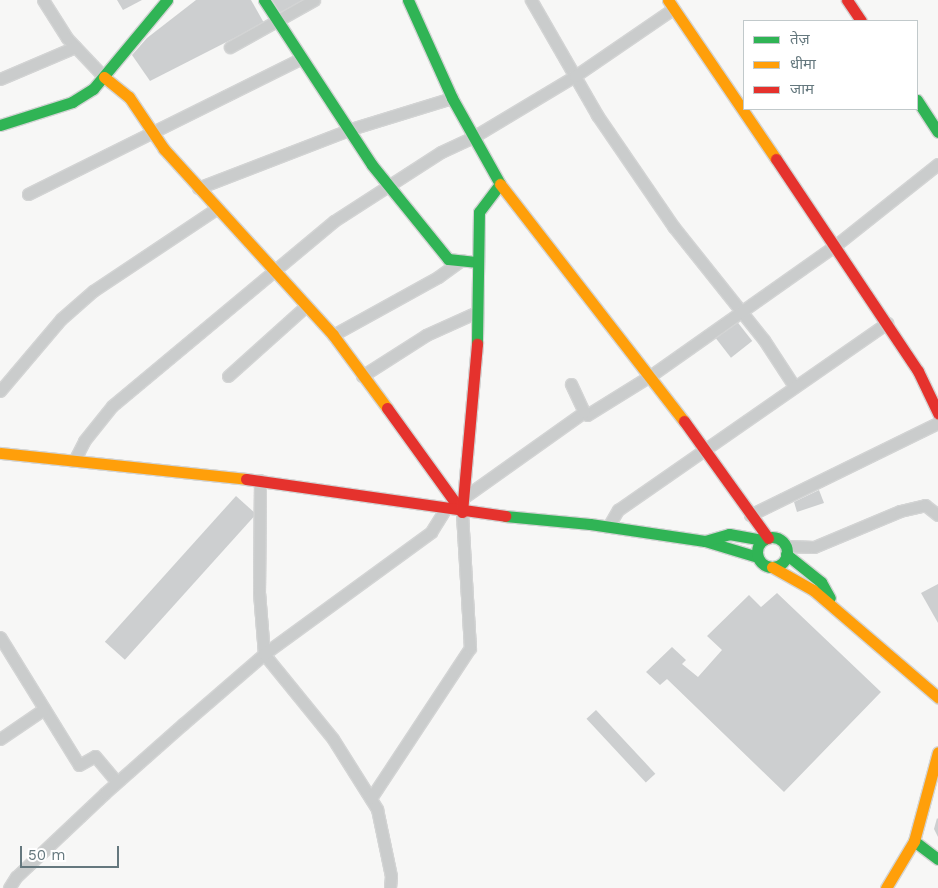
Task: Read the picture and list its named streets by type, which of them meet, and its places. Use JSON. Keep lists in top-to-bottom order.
{
  "legend": ["तेज़", "धीमा", "जाम"],
  "scale_bar": "50 m"
}
